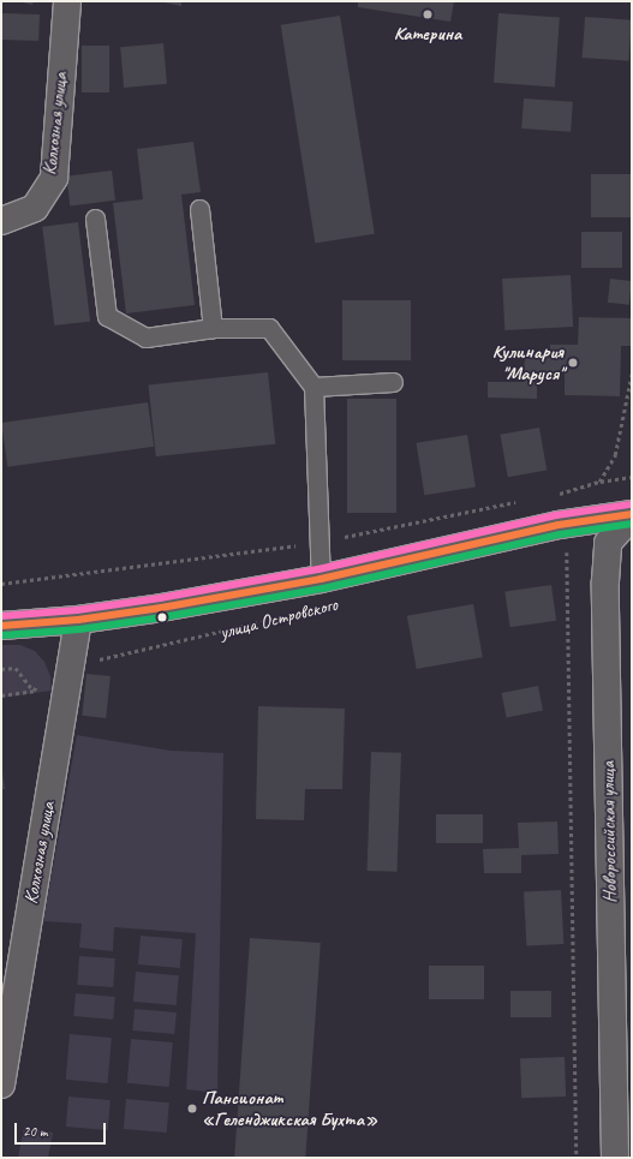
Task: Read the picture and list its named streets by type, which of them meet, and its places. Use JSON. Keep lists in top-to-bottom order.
{
  "streets": {
    "street": ["Колхозная улица", "улица Островского", "Новороссийская улица"]
  },
  "crossings": [
    ["Колхозная улица", "улица Островского"],
    ["улица Островского", "Новороссийская улица"]
  ],
  "places": ["Катерина", "Кулинария \"Маруся\"", "Пансионат «Геленджикская Бухта»"],
  "scale_bar": "20 m"
}
